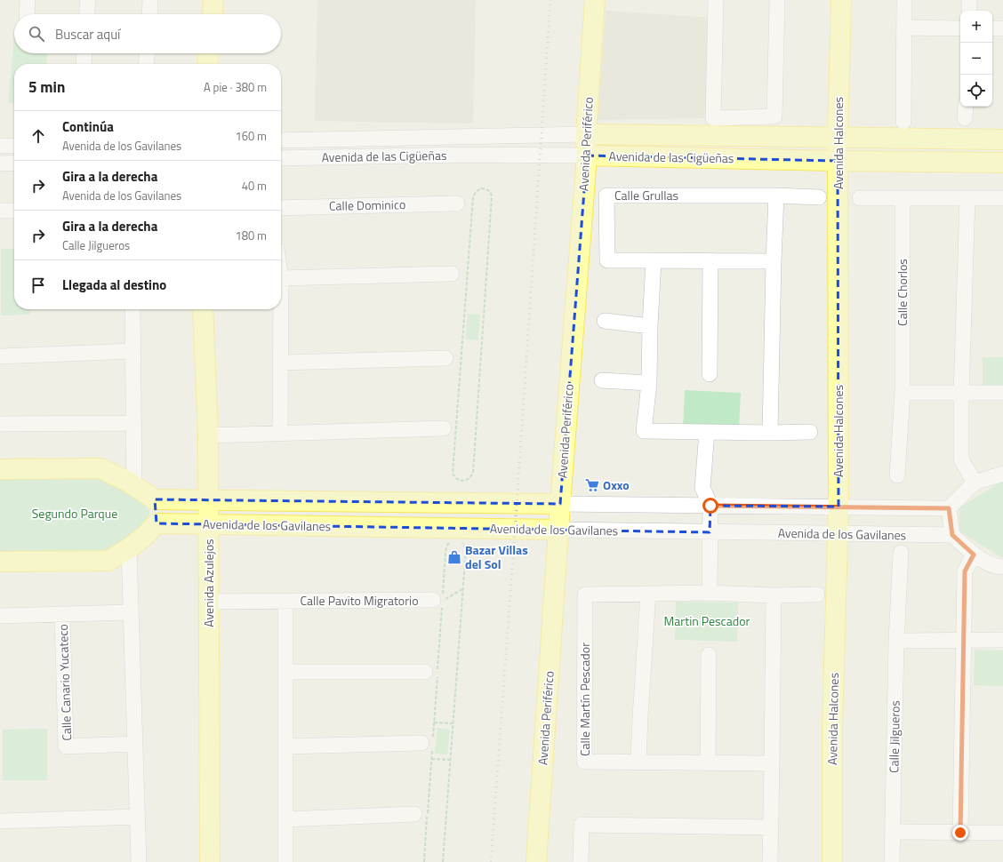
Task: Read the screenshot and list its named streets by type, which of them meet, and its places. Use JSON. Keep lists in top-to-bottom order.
{
  "streets": {
    "main road": [
      "Avenida Halcones",
      "Avenida Periférico",
      "Avenida de las Cigüeñas",
      "Avenida de los Gavilanes",
      "Avenida Azulejos"
    ],
    "street": [
      "Calle Grullas",
      "Calle Dominico",
      "Calle Chorlos",
      "Calle Pavito Migratorio",
      "Calle Canario Yucateco",
      "Calle Martín Pescador",
      "Calle Jilgueros"
    ]
  },
  "crossings": [
    ["Avenida Halcones", "Avenida de las Cigüeñas"],
    ["Avenida Halcones", "Avenida de los Gavilanes"],
    ["Avenida Periférico", "Avenida de las Cigüeñas"],
    ["Avenida Periférico", "Avenida de los Gavilanes"],
    ["Avenida de los Gavilanes", "Avenida Azulejos"],
    ["Avenida Azulejos", "Calle Pavito Migratorio"]
  ],
  "parks": ["Segundo Parque", "Martin Pescador"],
  "places": {
    "supermarket": ["Oxxo"],
    "shop": ["Bazar Villas del Sol"]
  },
  "page": {
    "map_buttons": ["+", "−"],
    "search": "Buscar aquí",
    "heading": ["5 min", "A pie · 380 m"],
    "list": [
      ["Continúa", "Avenida de los Gavilanes", "160 m"],
      ["Gira a la derecha", "Avenida de los Gavilanes", "40 m"],
      ["Gira a la derecha", "Calle Jilgueros", "180 m"],
      "Llegada al destino"
    ]
  }
}
